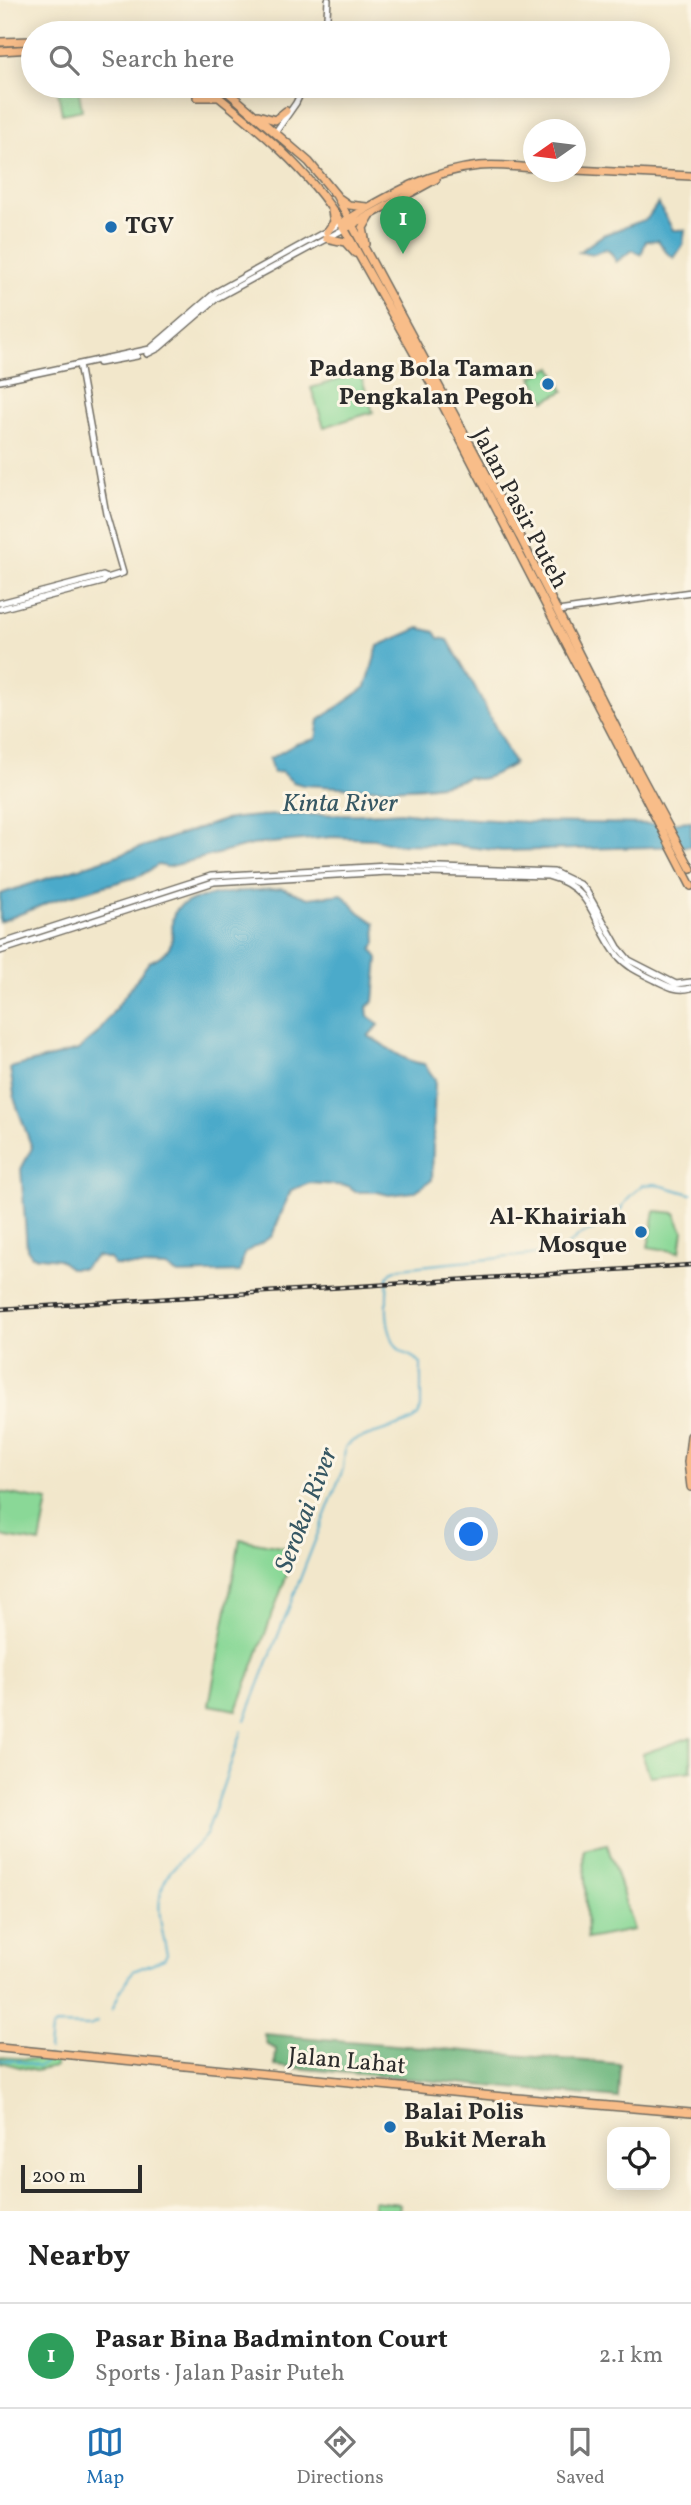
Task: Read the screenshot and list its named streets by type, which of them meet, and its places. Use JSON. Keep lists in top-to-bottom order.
{
  "streets": {
    "main road": ["Jalan Pasir Puteh", "Jalan Lahat"]
  },
  "water": ["Kinta River", "Serokai River"],
  "places": [
    "TGV",
    "Padang Bola Taman Pengkalan Pegoh",
    "Al-Khairiah Mosque",
    "Balai Polis Bukit Merah"
  ],
  "scale_bar": "200 m",
  "north": "left",
  "page": {
    "search": "Search here",
    "pins": "1",
    "scale": "200 m",
    "heading": "Nearby",
    "list": [
      {
        "mark": "1",
        "name": "Pasar Bina Badminton Court",
        "note": "Sports · Jalan Pasir Puteh",
        "value": "2.1 km"
      }
    ],
    "nav": ["Map", "Directions", "Saved"]
  }
}
